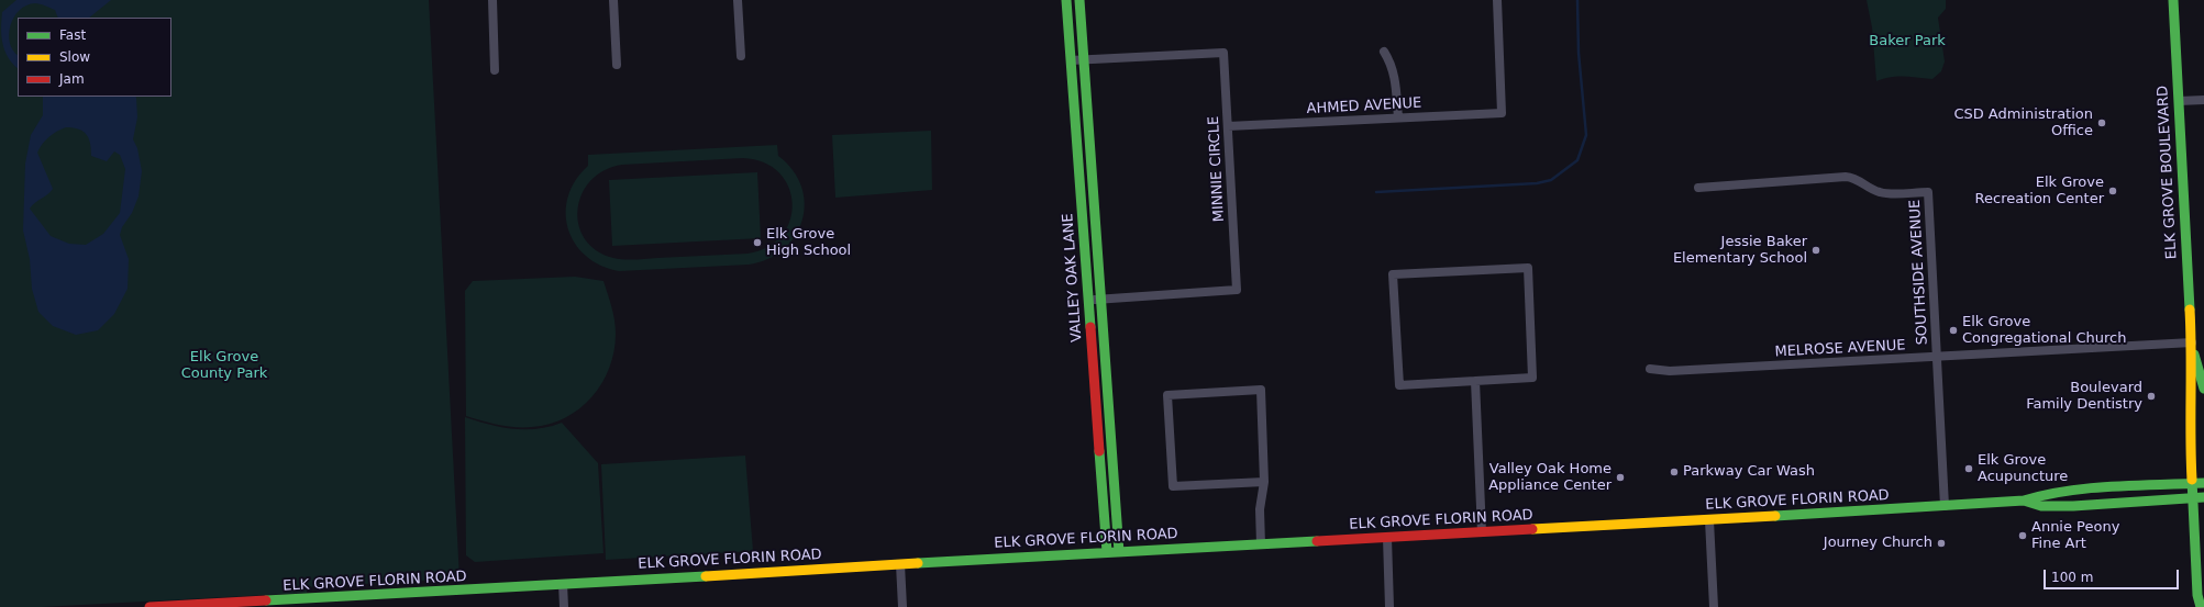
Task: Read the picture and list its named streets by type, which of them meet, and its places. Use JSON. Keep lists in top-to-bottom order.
{
  "streets": {
    "main road": ["ELK GROVE BOULEVARD", "VALLEY OAK LANE", "ELK GROVE FLORIN ROAD"],
    "street": [
      "AHMED AVENUE",
      "MINNIE CIRCLE",
      "SOUTHSIDE AVENUE",
      "MELROSE AVENUE"
    ]
  },
  "crossings": [
    ["AHMED AVENUE", "MINNIE CIRCLE"],
    ["MINNIE CIRCLE", "VALLEY OAK LANE"],
    ["ELK GROVE BOULEVARD", "MELROSE AVENUE"],
    ["ELK GROVE BOULEVARD", "ELK GROVE FLORIN ROAD"],
    ["SOUTHSIDE AVENUE", "MELROSE AVENUE"],
    ["SOUTHSIDE AVENUE", "ELK GROVE FLORIN ROAD"],
    ["VALLEY OAK LANE", "ELK GROVE FLORIN ROAD"]
  ],
  "parks": ["Baker Park", "Elk Grove County Park"],
  "places": [
    "CSD Administration Office",
    "Elk Grove Recreation Center",
    "Elk Grove High School",
    "Jessie Baker Elementary School",
    "Elk Grove Congregational Church",
    "Boulevard Family Dentistry",
    "Elk Grove Acupuncture",
    "Parkway Car Wash",
    "Valley Oak Home Appliance Center",
    "Annie Peony Fine Art",
    "Journey Church"
  ],
  "legend": ["Fast", "Slow", "Jam"],
  "scale_bar": "100 m"
}
